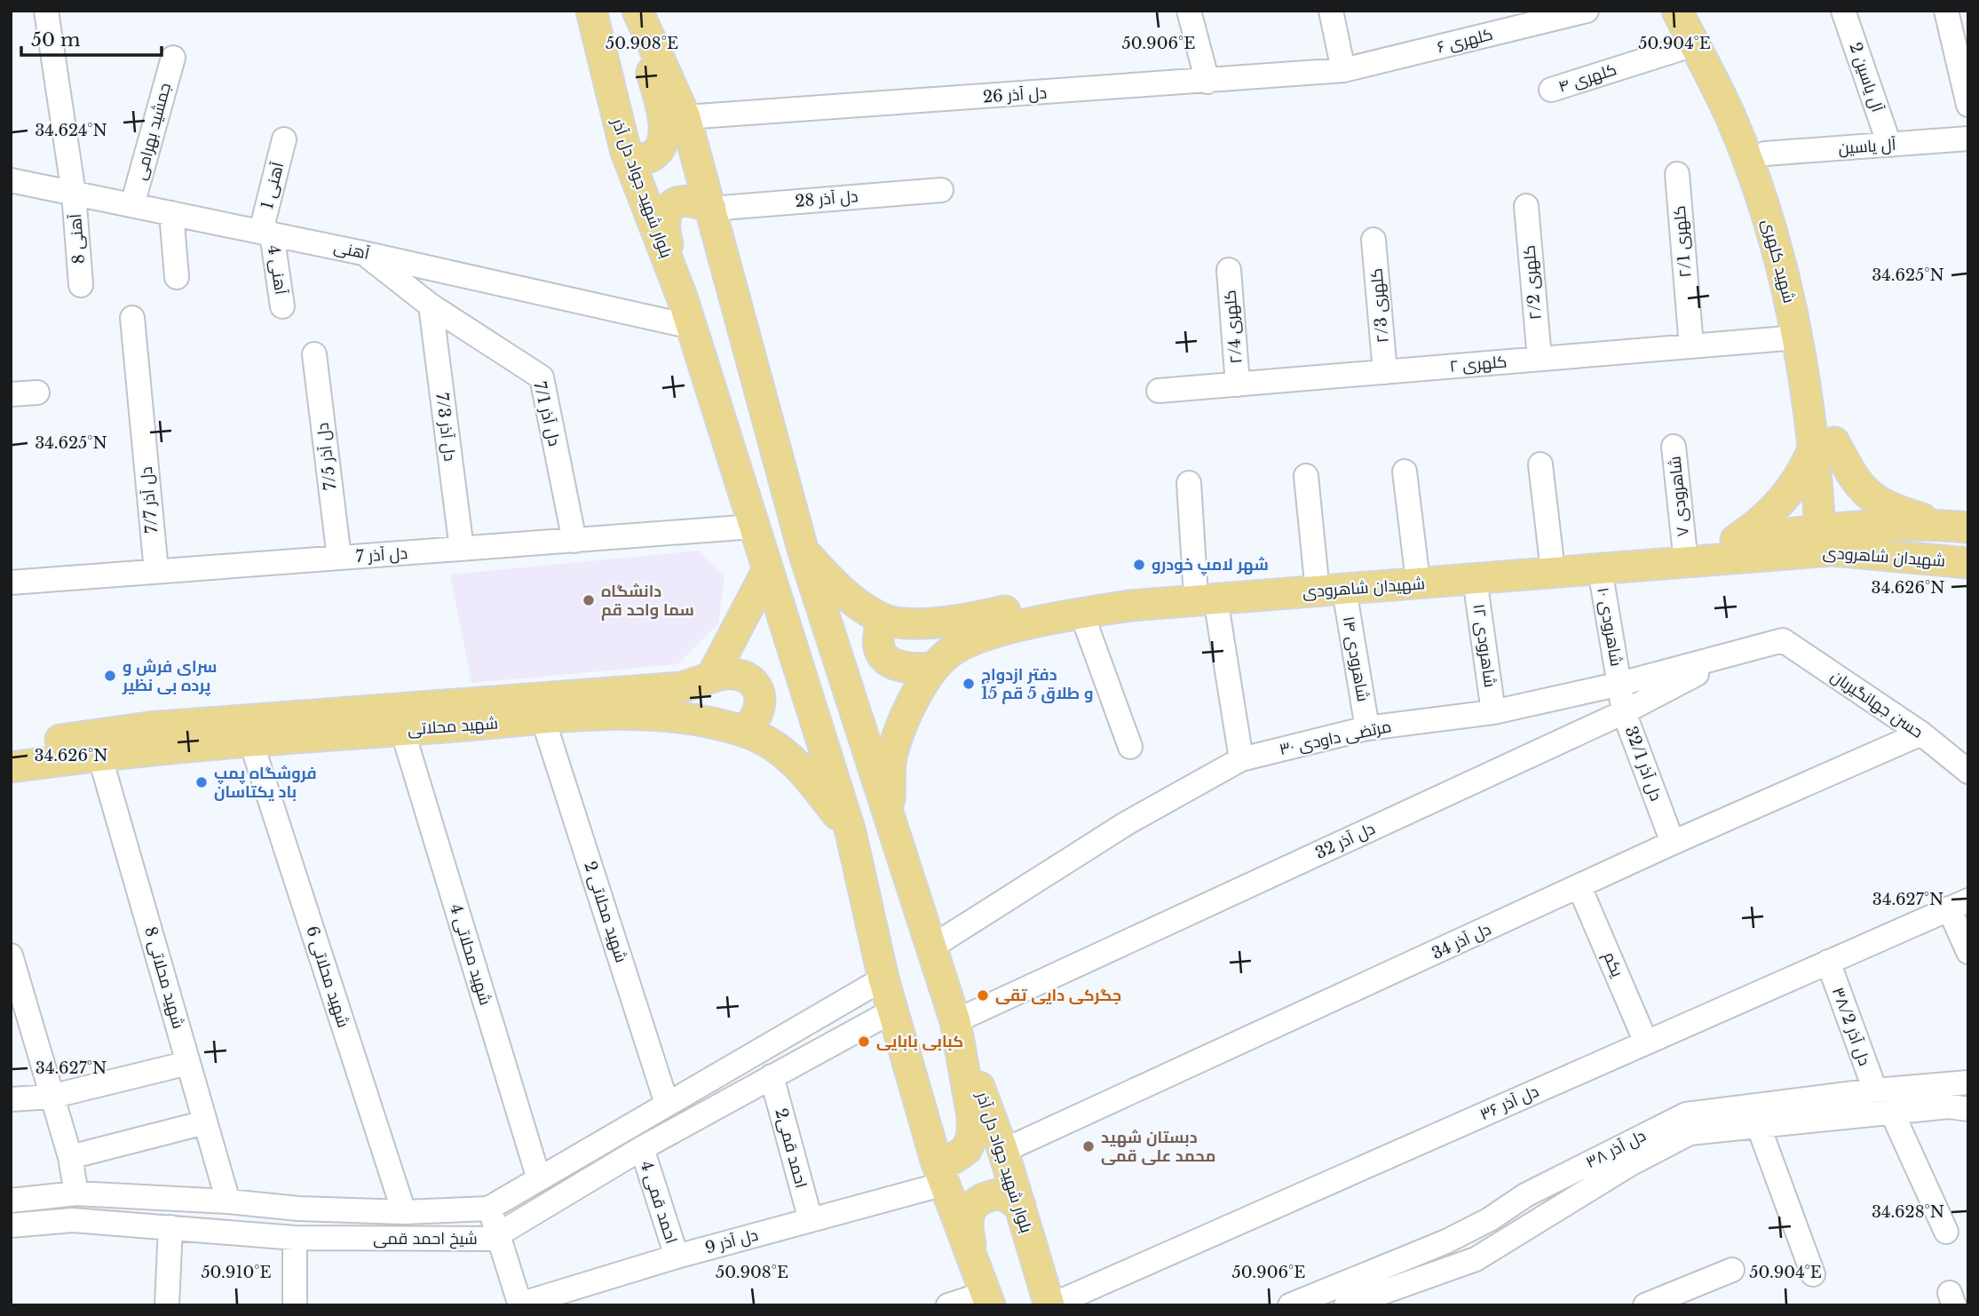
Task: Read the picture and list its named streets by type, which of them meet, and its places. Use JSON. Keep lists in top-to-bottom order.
{
  "streets": {
    "main road": [
      "بلوار شهید جواد دل آذر",
      "شهید کلهری",
      "شهیدان شاهرودی",
      "شهید محلاتی"
    ],
    "street": [
      "کلهری ۶",
      "آل یاسین 2",
      "کلهری ۴",
      "دل آذر 26",
      "جمشید بهرامی",
      "آل یاسین",
      "آهنی 1",
      "دل آذر 28",
      "آهنی 8",
      "کلهری ۲/1",
      "آهنی",
      "آهنی 4",
      "کلهری ۲/2",
      "کلهری ۲/3",
      "کلهری ۲/4",
      "کلهری ۲",
      "دل آذر 7/1",
      "دل آذر 7/3",
      "دل آذر 7/5",
      "۷ شاهرودی",
      "دل آذر 7/7",
      "دل آذر 7",
      "شاهرودی ۱۰",
      "شاهرودی ۱۲",
      "شاهرودی ۱۴",
      "حسن جهانگیریان",
      "۳۰ مرتضی داودی",
      "دل آذر 32/1",
      "دل آذر 32",
      "شهید محلاتی 2",
      "دل آذر 34",
      "شهید محلاتی 4",
      "یکم",
      "شهید محلاتی 6",
      "شهید محلاتی 8",
      "دل آذر ۳۸/2",
      "دل آذر ۳۶",
      "احمد قمی2",
      "دل آذر ۳۸",
      "احمد قمی 4",
      "شیخ احمد قمی",
      "دل آذر 9"
    ]
  },
  "crossings": [
    ["کلهری ۶", "دل آذر 26"],
    ["آل یاسین 2", "آل یاسین"],
    ["کلهری ۴", "شهید کلهری"],
    ["جمشید بهرامی", "آهنی"],
    ["آل یاسین", "شهید کلهری"],
    ["آهنی 1", "آهنی"],
    ["آهنی 1", "آهنی 4"],
    ["بلوار شهید جواد دل آذر", "آهنی"],
    ["بلوار شهید جواد دل آذر", "دل آذر 32"],
    ["بلوار شهید جواد دل آذر", "دل آذر 34"],
    ["بلوار شهید جواد دل آذر", "دل آذر ۳۶"],
    ["آهنی 8", "آهنی"],
    ["کلهری ۲/1", "کلهری ۲"],
    ["آهنی", "آهنی 4"],
    ["آهنی", "دل آذر 7/1"],
    ["شهید کلهری", "کلهری ۲"],
    ["شهید کلهری", "شهیدان شاهرودی"],
    ["کلهری ۲/2", "کلهری ۲"],
    ["کلهری ۲/3", "کلهری ۲"],
    ["کلهری ۲/4", "کلهری ۲"],
    ["دل آذر 7/1", "دل آذر 7/3"],
    ["دل آذر 7/1", "دل آذر 7"],
    ["دل آذر 7/3", "دل آذر 7"],
    ["دل آذر 7/5", "دل آذر 7"],
    ["۷ شاهرودی", "شهیدان شاهرودی"],
    ["دل آذر 7/7", "دل آذر 7"],
    ["شهیدان شاهرودی", "شاهرودی ۱۰"],
    ["شهیدان شاهرودی", "شاهرودی ۱۲"],
    ["شهیدان شاهرودی", "شاهرودی ۱۴"],
    ["شاهرودی ۱۰", "۳۰ مرتضی داودی"],
    ["شاهرودی ۱۰", "دل آذر 32/1"],
    ["شاهرودی ۱۲", "۳۰ مرتضی داودی"],
    ["شاهرودی ۱۴", "۳۰ مرتضی داودی"],
    ["حسن جهانگیریان", "۳۰ مرتضی داودی"],
    ["حسن جهانگیریان", "دل آذر 34"],
    ["شهید محلاتی", "شهید محلاتی 2"],
    ["شهید محلاتی", "شهید محلاتی 4"],
    ["شهید محلاتی", "شهید محلاتی 6"],
    ["شهید محلاتی", "شهید محلاتی 8"],
    ["۳۰ مرتضی داودی", "دل آذر 32/1"],
    ["۳۰ مرتضی داودی", "دل آذر 32"],
    ["دل آذر 32/1", "دل آذر 32"],
    ["دل آذر 32/1", "دل آذر 34"],
    ["شهید محلاتی 2", "شیخ احمد قمی"],
    ["دل آذر 34", "یکم"],
    ["شهید محلاتی 4", "شیخ احمد قمی"],
    ["یکم", "دل آذر ۳۶"],
    ["شهید محلاتی 6", "شیخ احمد قمی"],
    ["شهید محلاتی 8", "شیخ احمد قمی"],
    ["دل آذر ۳۸/2", "دل آذر ۳۶"],
    ["دل آذر ۳۸/2", "دل آذر ۳۸"],
    ["احمد قمی2", "شیخ احمد قمی"],
    ["احمد قمی2", "دل آذر 9"],
    ["احمد قمی 4", "شیخ احمد قمی"],
    ["احمد قمی 4", "دل آذر 9"]
  ],
  "places": [
    "شهر لامپ خودرو",
    "دانشگاه سما واحد قم",
    "سرای فرش و پرده بی نظیر",
    "دفتر ازدواج 15 و طلاق 5 قم",
    "فروشگاه پمپ باد یکتاسان",
    "جگرکی دایی تقی",
    "کبابی بابایی",
    "دبستان شهید محمد علی قمی"
  ],
  "scale_bar": "50 m",
  "coordinates": [
    "50.908°E",
    "50.906°E",
    "50.904°E",
    "34.624°N",
    "34.625°N",
    "34.626°N",
    "34.627°N",
    "34.628°N",
    "50.910°E"
  ]
}
